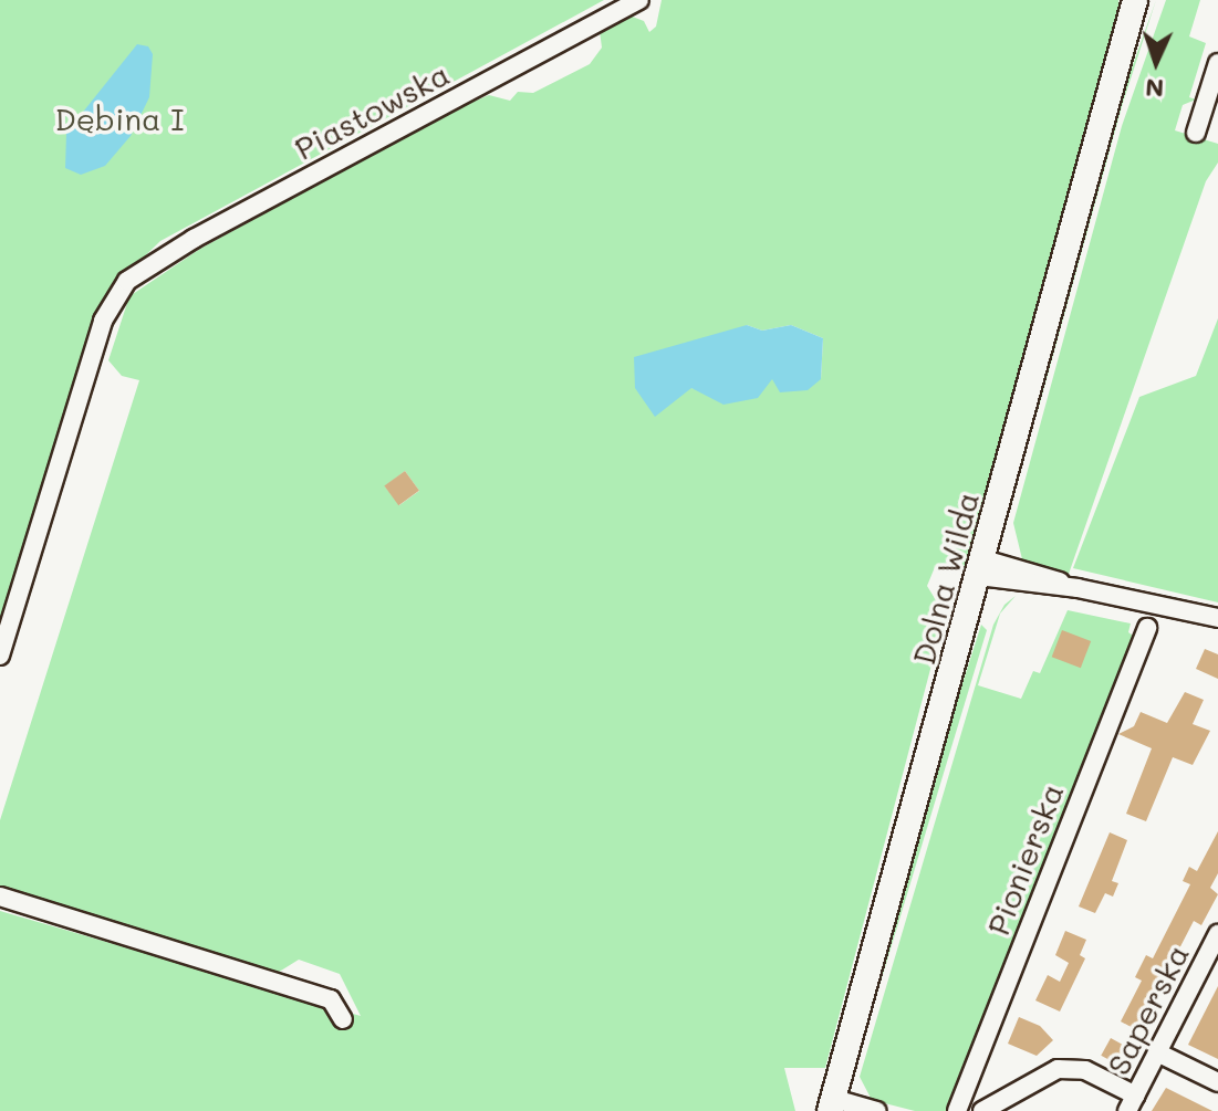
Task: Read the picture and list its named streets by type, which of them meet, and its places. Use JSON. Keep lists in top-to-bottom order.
{
  "streets": {
    "main road": ["Dolna Wilda"],
    "street": ["Piastowska", "Pionierska", "Saperska"]
  },
  "parks": ["Dębina I"],
  "north": "bottom"
}
